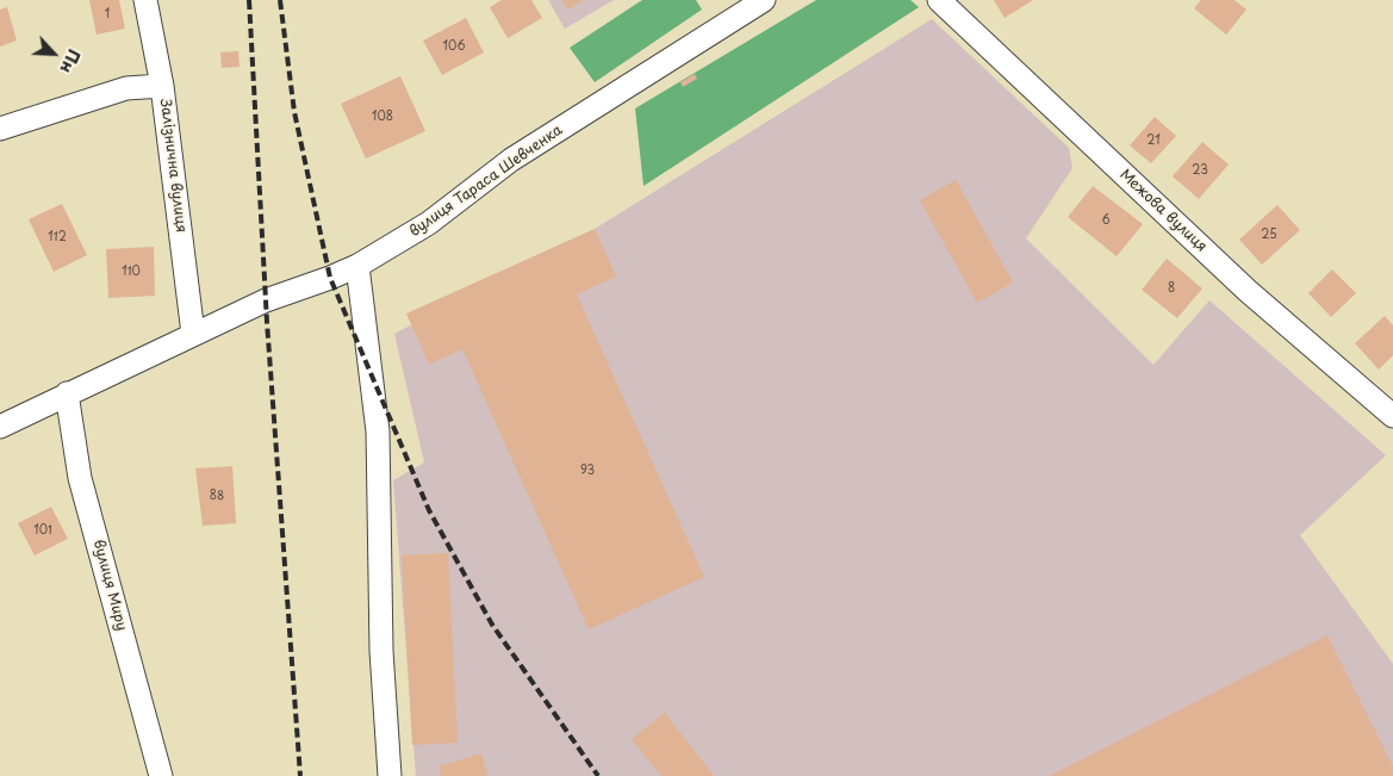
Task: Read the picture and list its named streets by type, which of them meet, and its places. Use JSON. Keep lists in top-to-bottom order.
{
  "streets": {
    "street": [
      "Залізнична вулиця",
      "вулиця Тараса Шевченка",
      "Межова вулиця",
      "вулиця Миру"
    ]
  },
  "crossings": [
    ["Залізнична вулиця", "вулиця Тараса Шевченка"],
    ["вулиця Тараса Шевченка", "вулиця Миру"]
  ],
  "house_numbers": [
    "1",
    "106",
    "108",
    "21",
    "23",
    "6",
    "25",
    "112",
    "110",
    "8",
    "93",
    "88",
    "101"
  ],
  "north": "bottom right"
}
